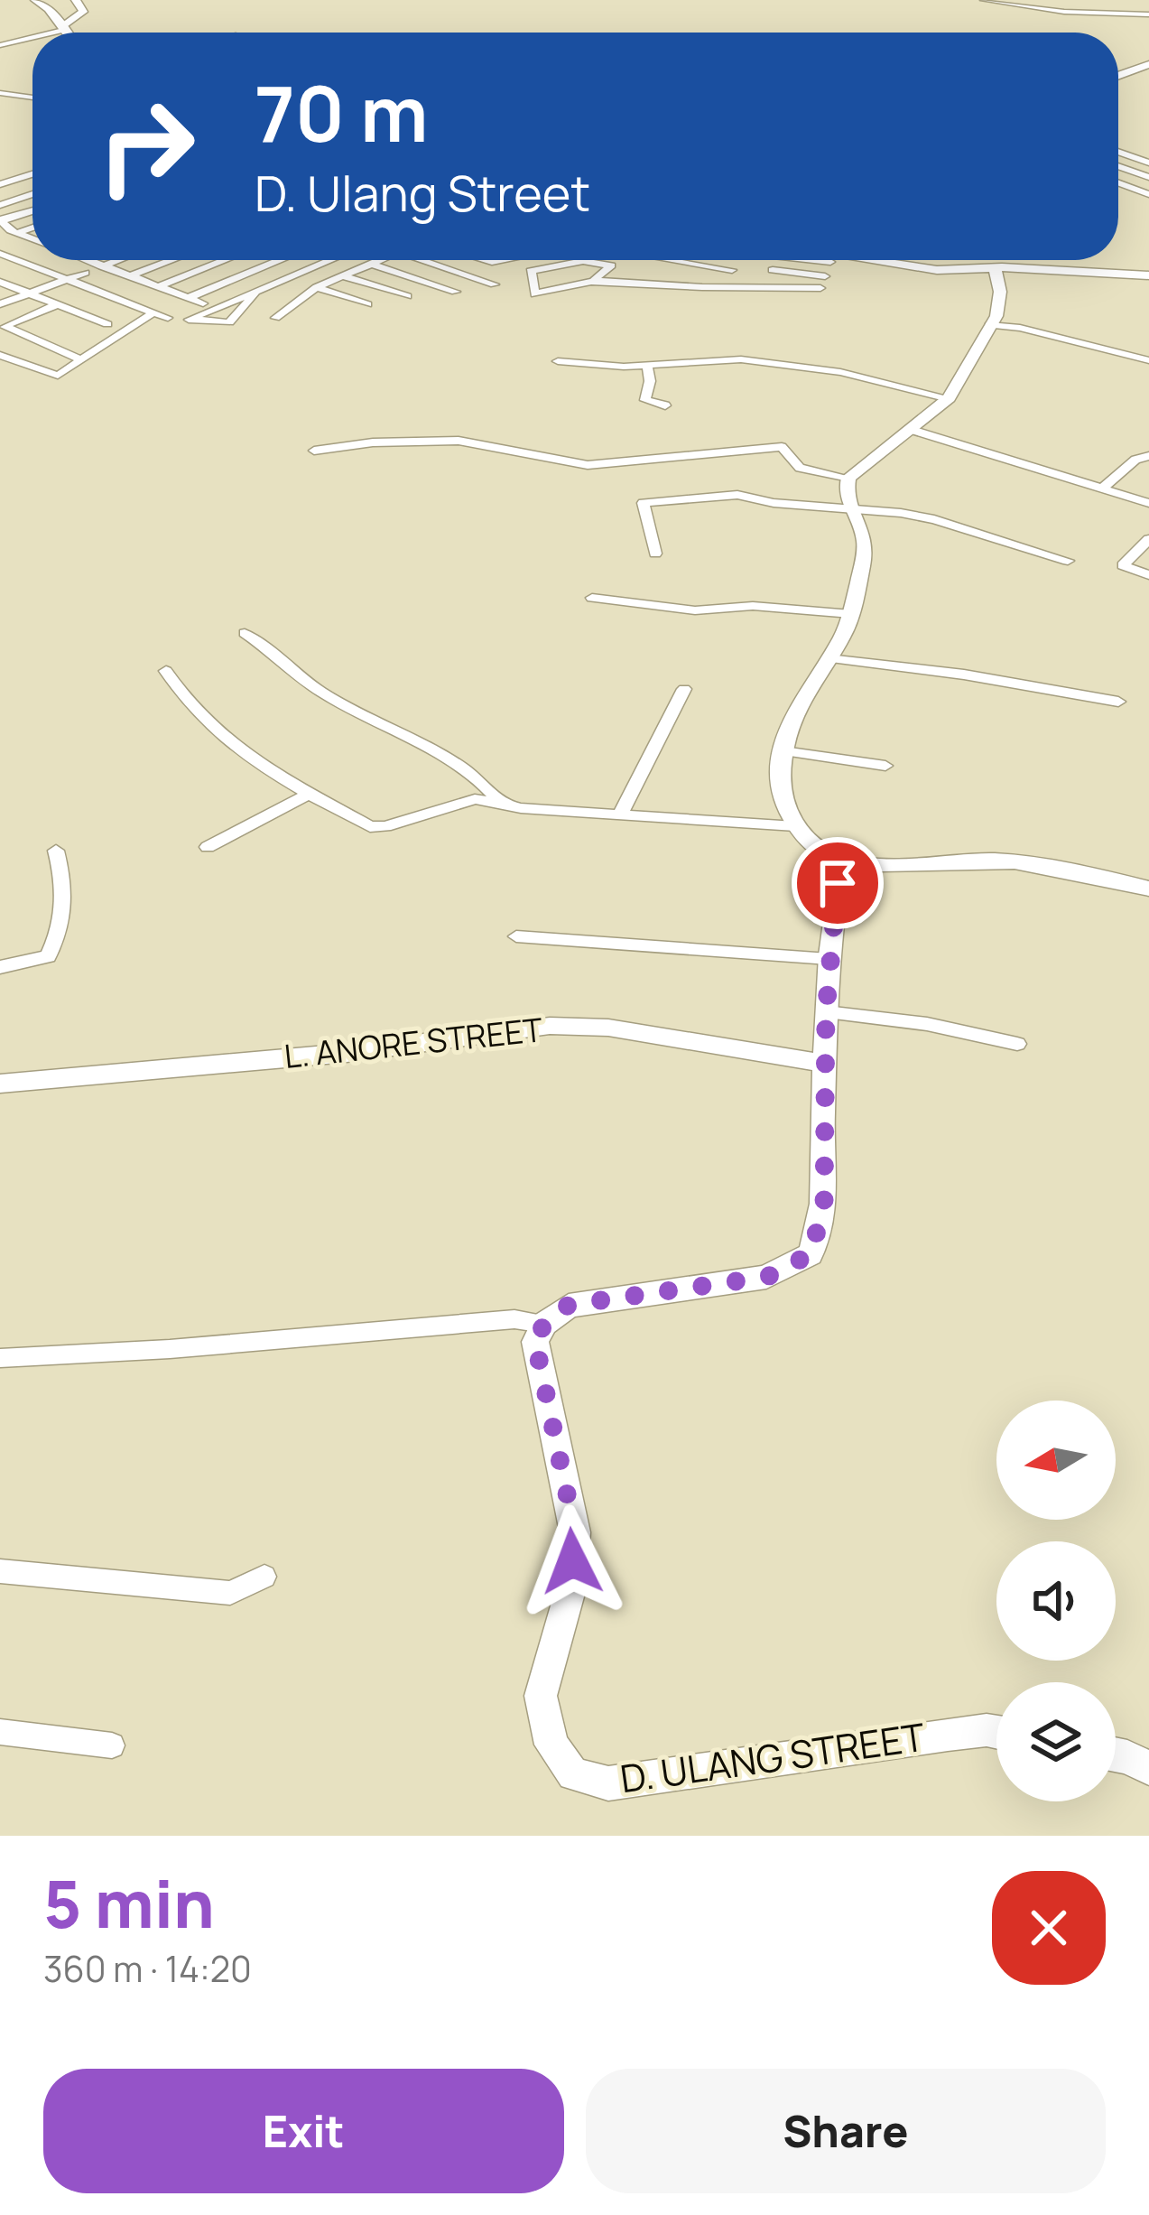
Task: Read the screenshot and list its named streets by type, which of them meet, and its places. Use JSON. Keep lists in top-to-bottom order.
{
  "streets": {
    "street": ["L. ANORE STREET", "D. ULANG STREET"]
  },
  "north": "left",
  "page": {
    "turn": ["70 m", "D. Ulang Street"],
    "heading": ["5 min", "360 m · 14:20"],
    "buttons": ["Exit", "Share"]
  }
}
